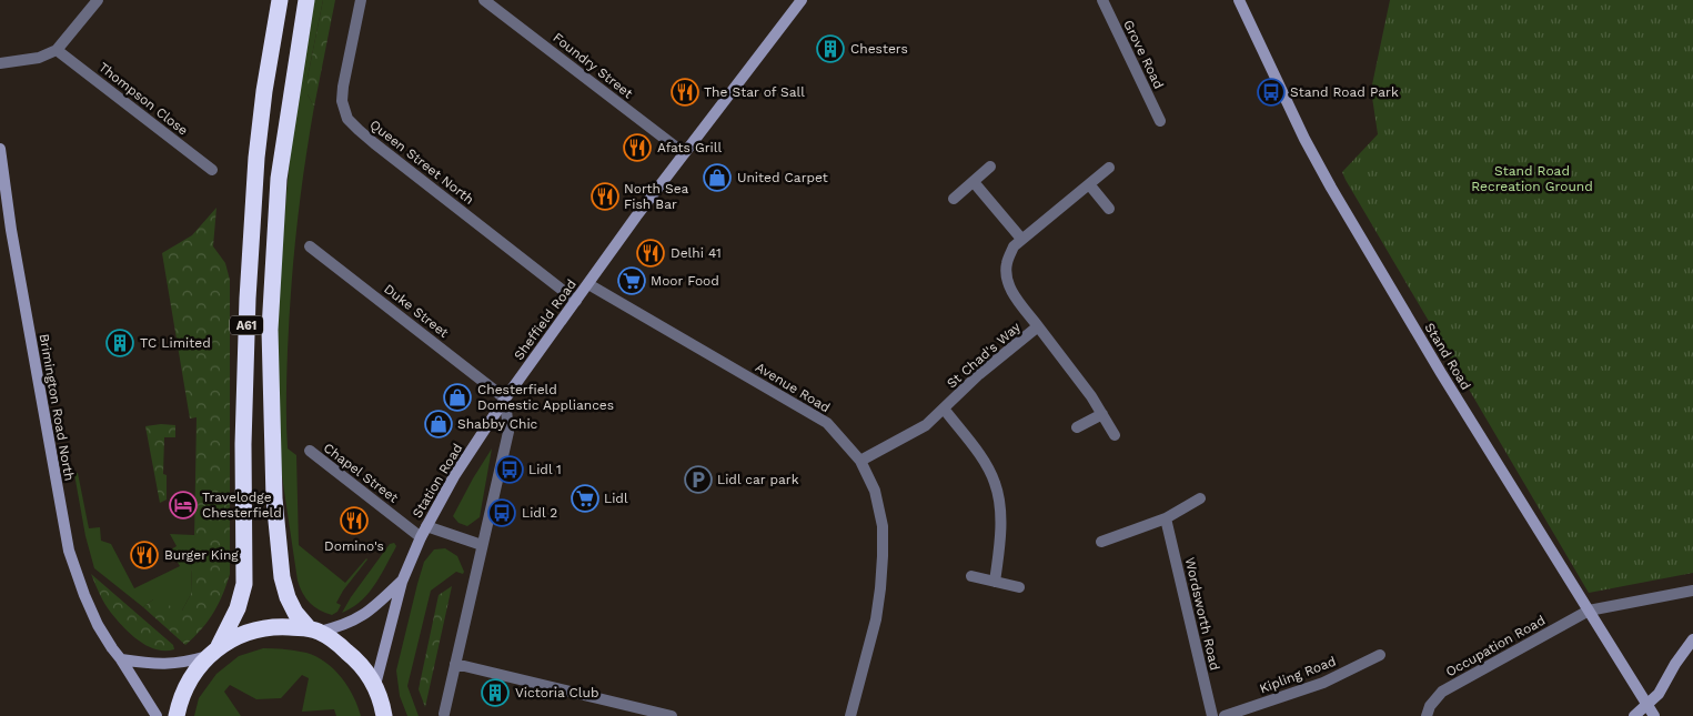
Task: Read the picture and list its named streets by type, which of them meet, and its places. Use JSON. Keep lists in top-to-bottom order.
{
  "streets": {
    "highway": ["A61"],
    "main road": [
      "Sheffield Road",
      "Stand Road",
      "Brimington Road North",
      "Station Road"
    ],
    "street": [
      "Grove Road",
      "Foundry Street",
      "Thompson Close",
      "Queen Street North",
      "Duke Street",
      "St Chad's Way",
      "Avenue Road",
      "Chapel Street",
      "Wordsworth Road",
      "Occupation Road",
      "Kipling Road"
    ]
  },
  "crossings": [
    ["Foundry Street", "Sheffield Road"],
    ["Queen Street North", "Sheffield Road"],
    ["Duke Street", "Sheffield Road"],
    ["Duke Street", "Station Road"],
    ["Sheffield Road", "Avenue Road"],
    ["Sheffield Road", "Station Road"],
    ["A61", "Station Road"],
    ["St Chad's Way", "Avenue Road"],
    ["Stand Road", "Occupation Road"],
    ["Chapel Street", "Station Road"]
  ],
  "parks": ["Stand Road Recreation Ground"],
  "places": {
    "building": ["Chesters", "TC Limited", "Victoria Club"],
    "restaurant": [
      "The Star of Sall",
      "Afats Grill",
      "North Sea Fish Bar",
      "Delhi 41",
      "Domino's",
      "Burger King"
    ],
    "bus stop": ["Stand Road Park", "Lidl 1", "Lidl 2"],
    "shop": ["United Carpet", "Chesterfield Domestic Appliances", "Shabby Chic"],
    "supermarket": ["Moor Food", "Lidl"],
    "parking": ["Lidl car park"],
    "hotel": ["Travelodge Chesterfield"]
  }
}
